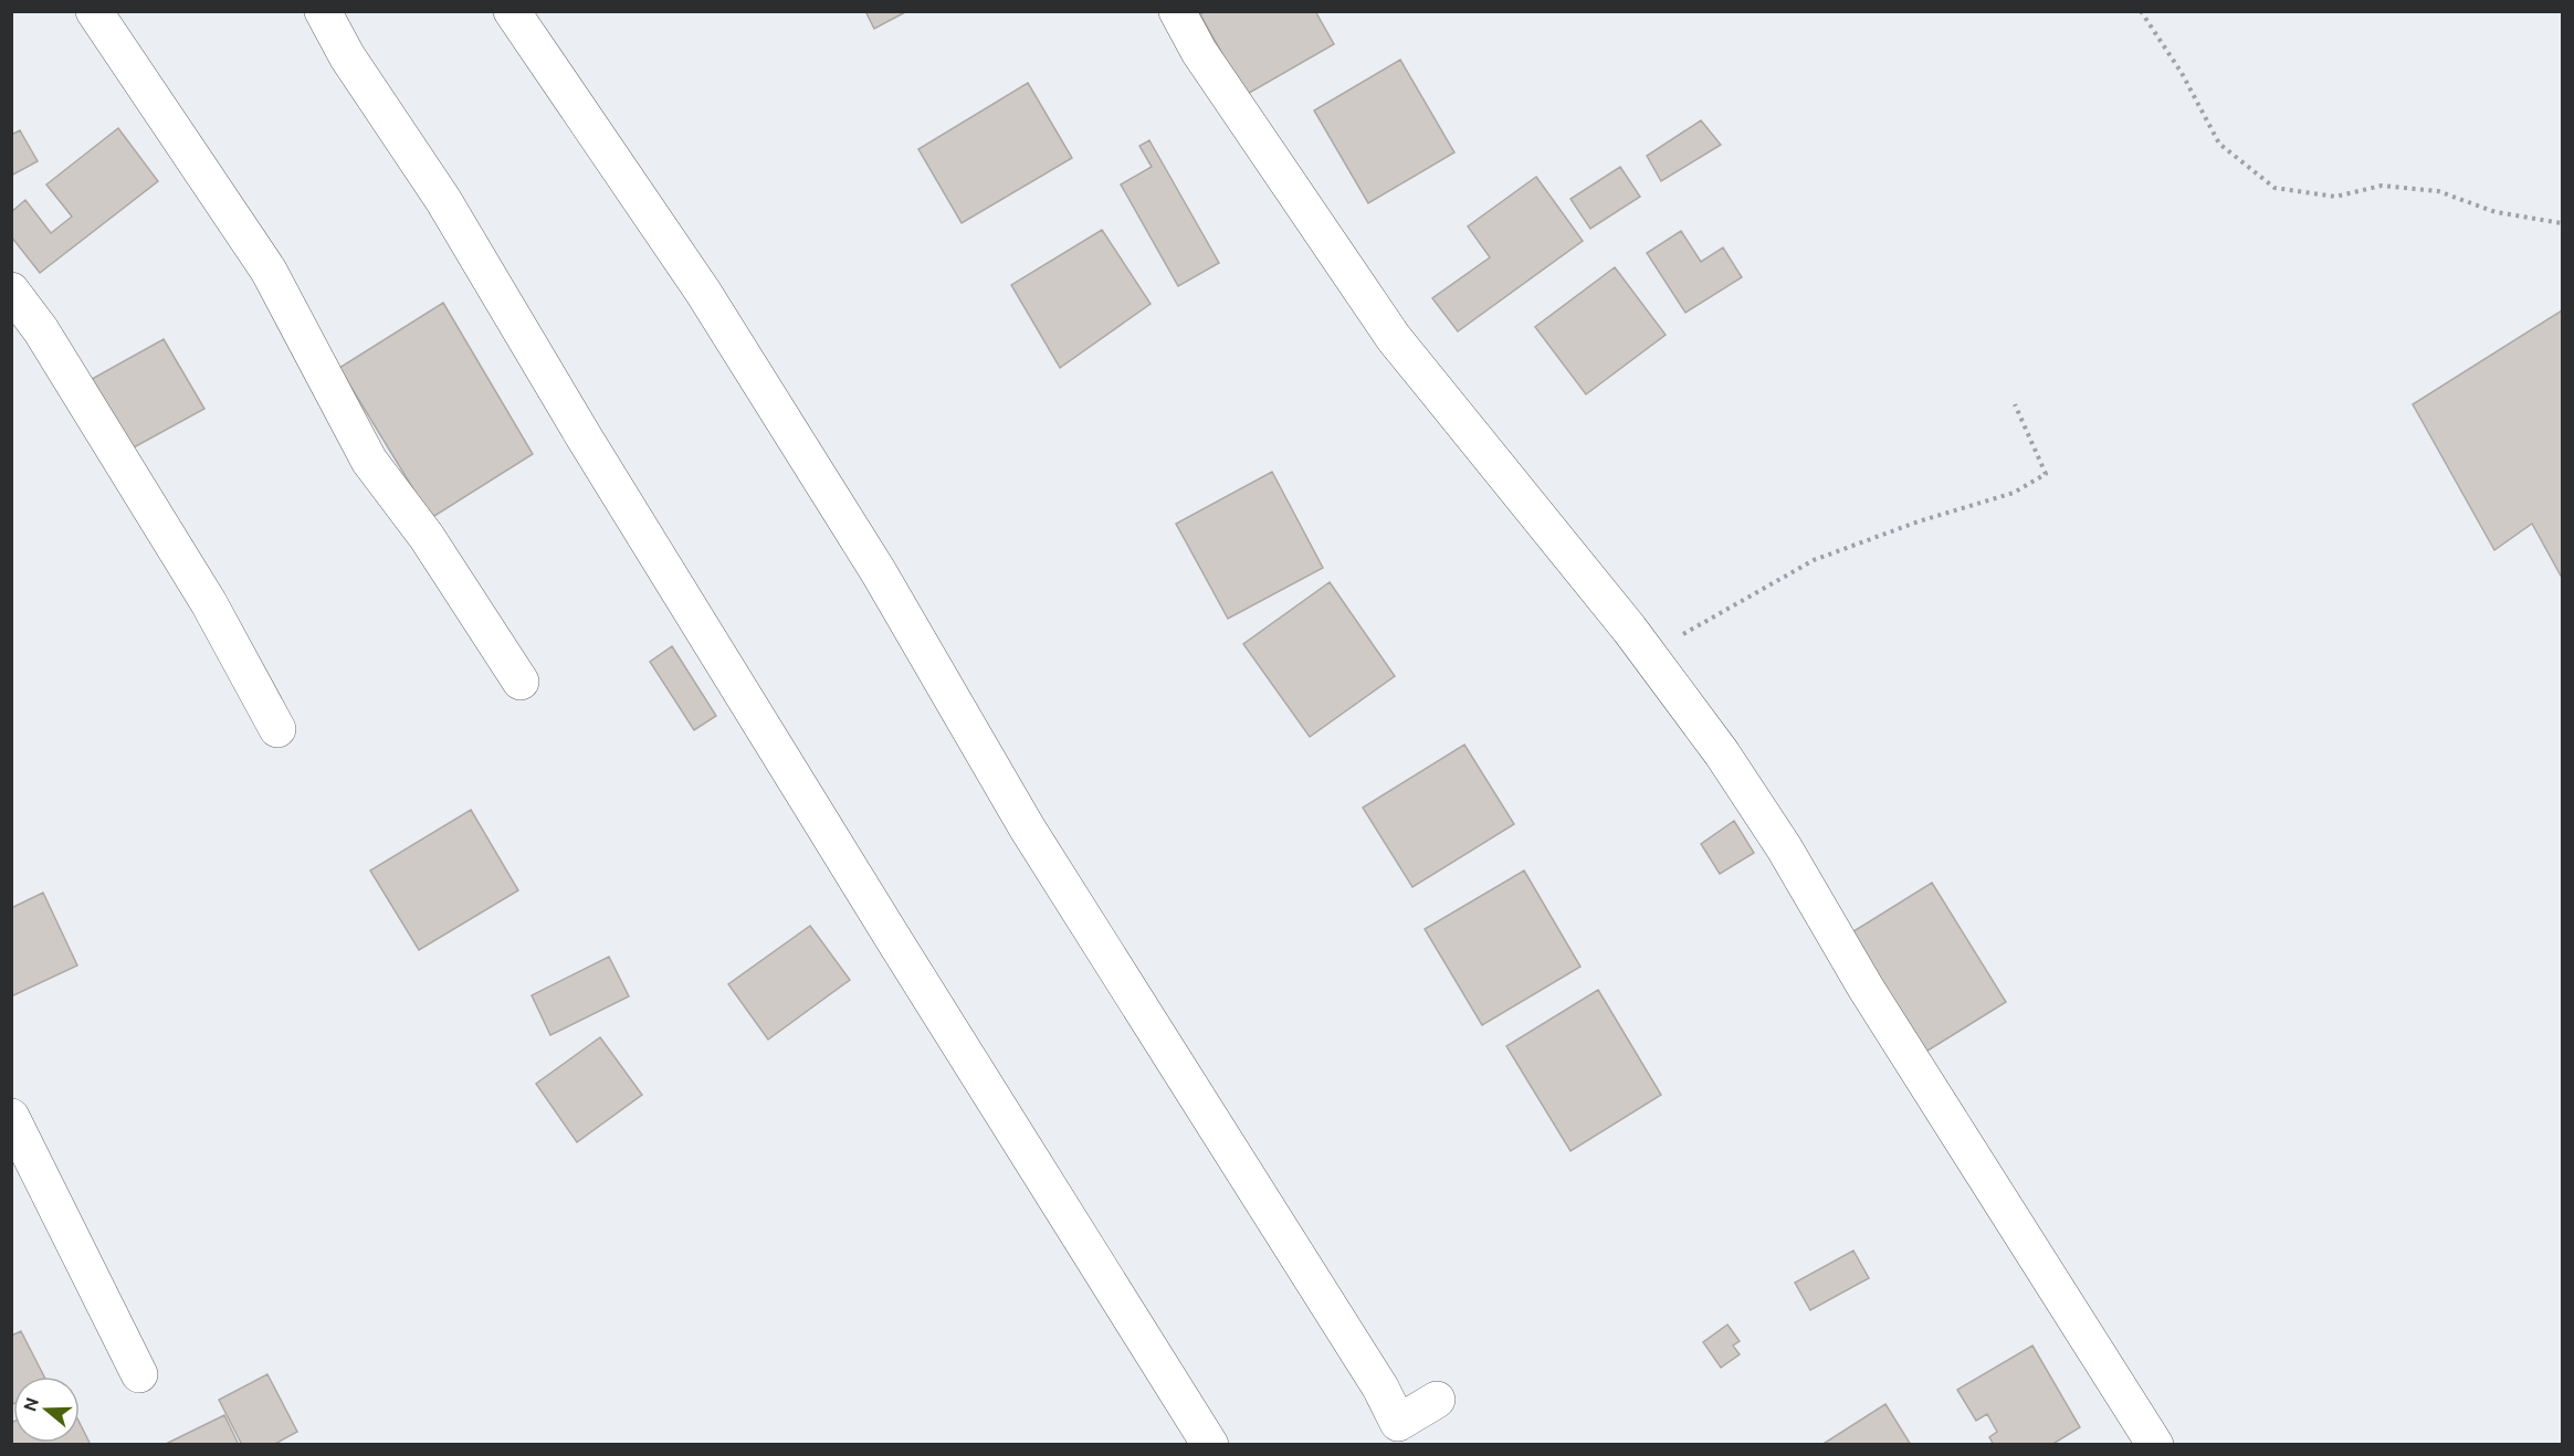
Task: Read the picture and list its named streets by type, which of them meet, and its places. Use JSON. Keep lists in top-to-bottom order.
{
  "north": "left"
}
